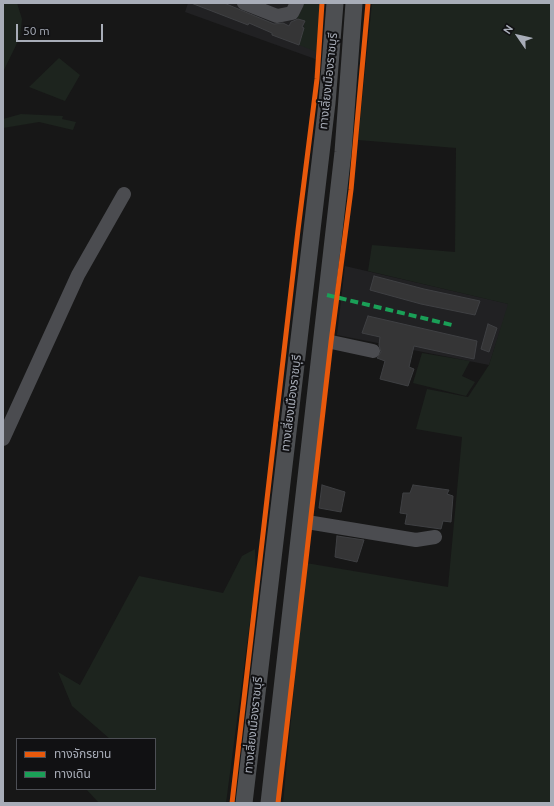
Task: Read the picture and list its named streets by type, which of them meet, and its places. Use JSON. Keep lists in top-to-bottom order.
{
  "streets": {
    "main road": ["ทางเลี่ยงเมืองราชบุรี"]
  },
  "legend": ["ทางจักรยาน", "ทางเดิน"],
  "scale_bar": "50 m",
  "north": "top left"
}
